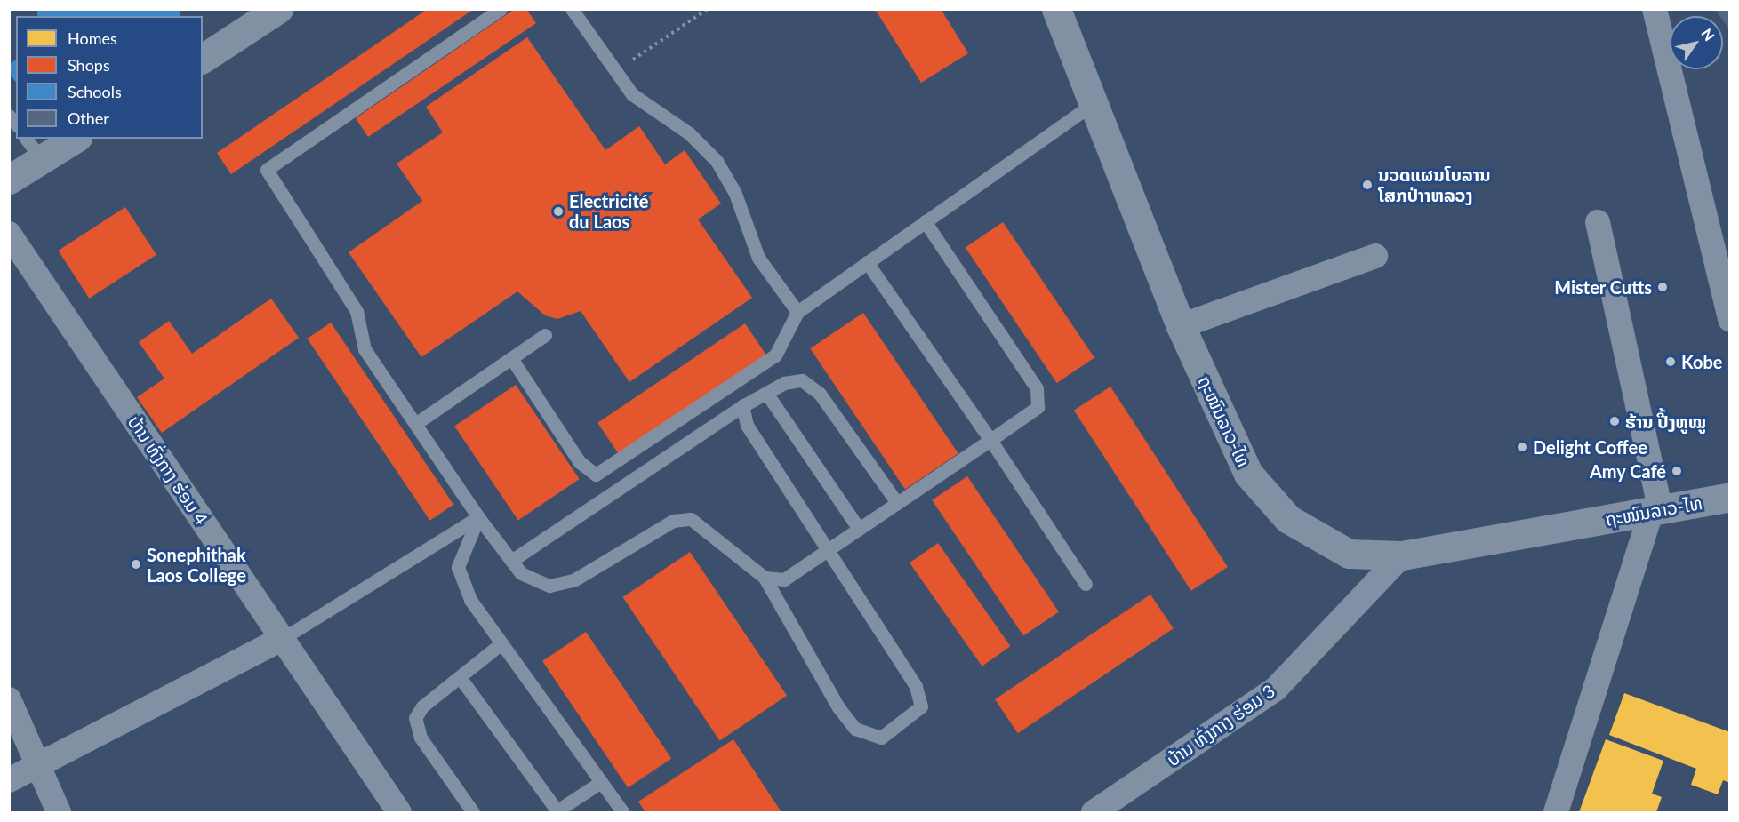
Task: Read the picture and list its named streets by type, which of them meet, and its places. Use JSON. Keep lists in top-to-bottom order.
{
  "streets": {
    "street": ["ຖະໜົນລາວ-ໄທ", "ບ້ານ ທົ່ງກາງ ຮ່ອມ 4", "ບ້ານ ທົ່ງກາງ ຮ່ອມ 3"]
  },
  "crossings": [
    ["ຖະໜົນລາວ-ໄທ", "ບ້ານ ທົ່ງກາງ ຮ່ອມ 3"]
  ],
  "places": [
    "ນວດແຜນໂບລານ ໂສກປ່າາຫລວງ",
    "Electricité du Laos",
    "Mister Cutts",
    "Kobe",
    "ຮ້ານ ປີ້ງຫູໝູ",
    "Delight Coffee",
    "Amy Café",
    "Sonephithak Laos College"
  ],
  "legend": [
    "Homes",
    "Shops",
    "Schools",
    "Other"
  ],
  "north": "top right"
}
